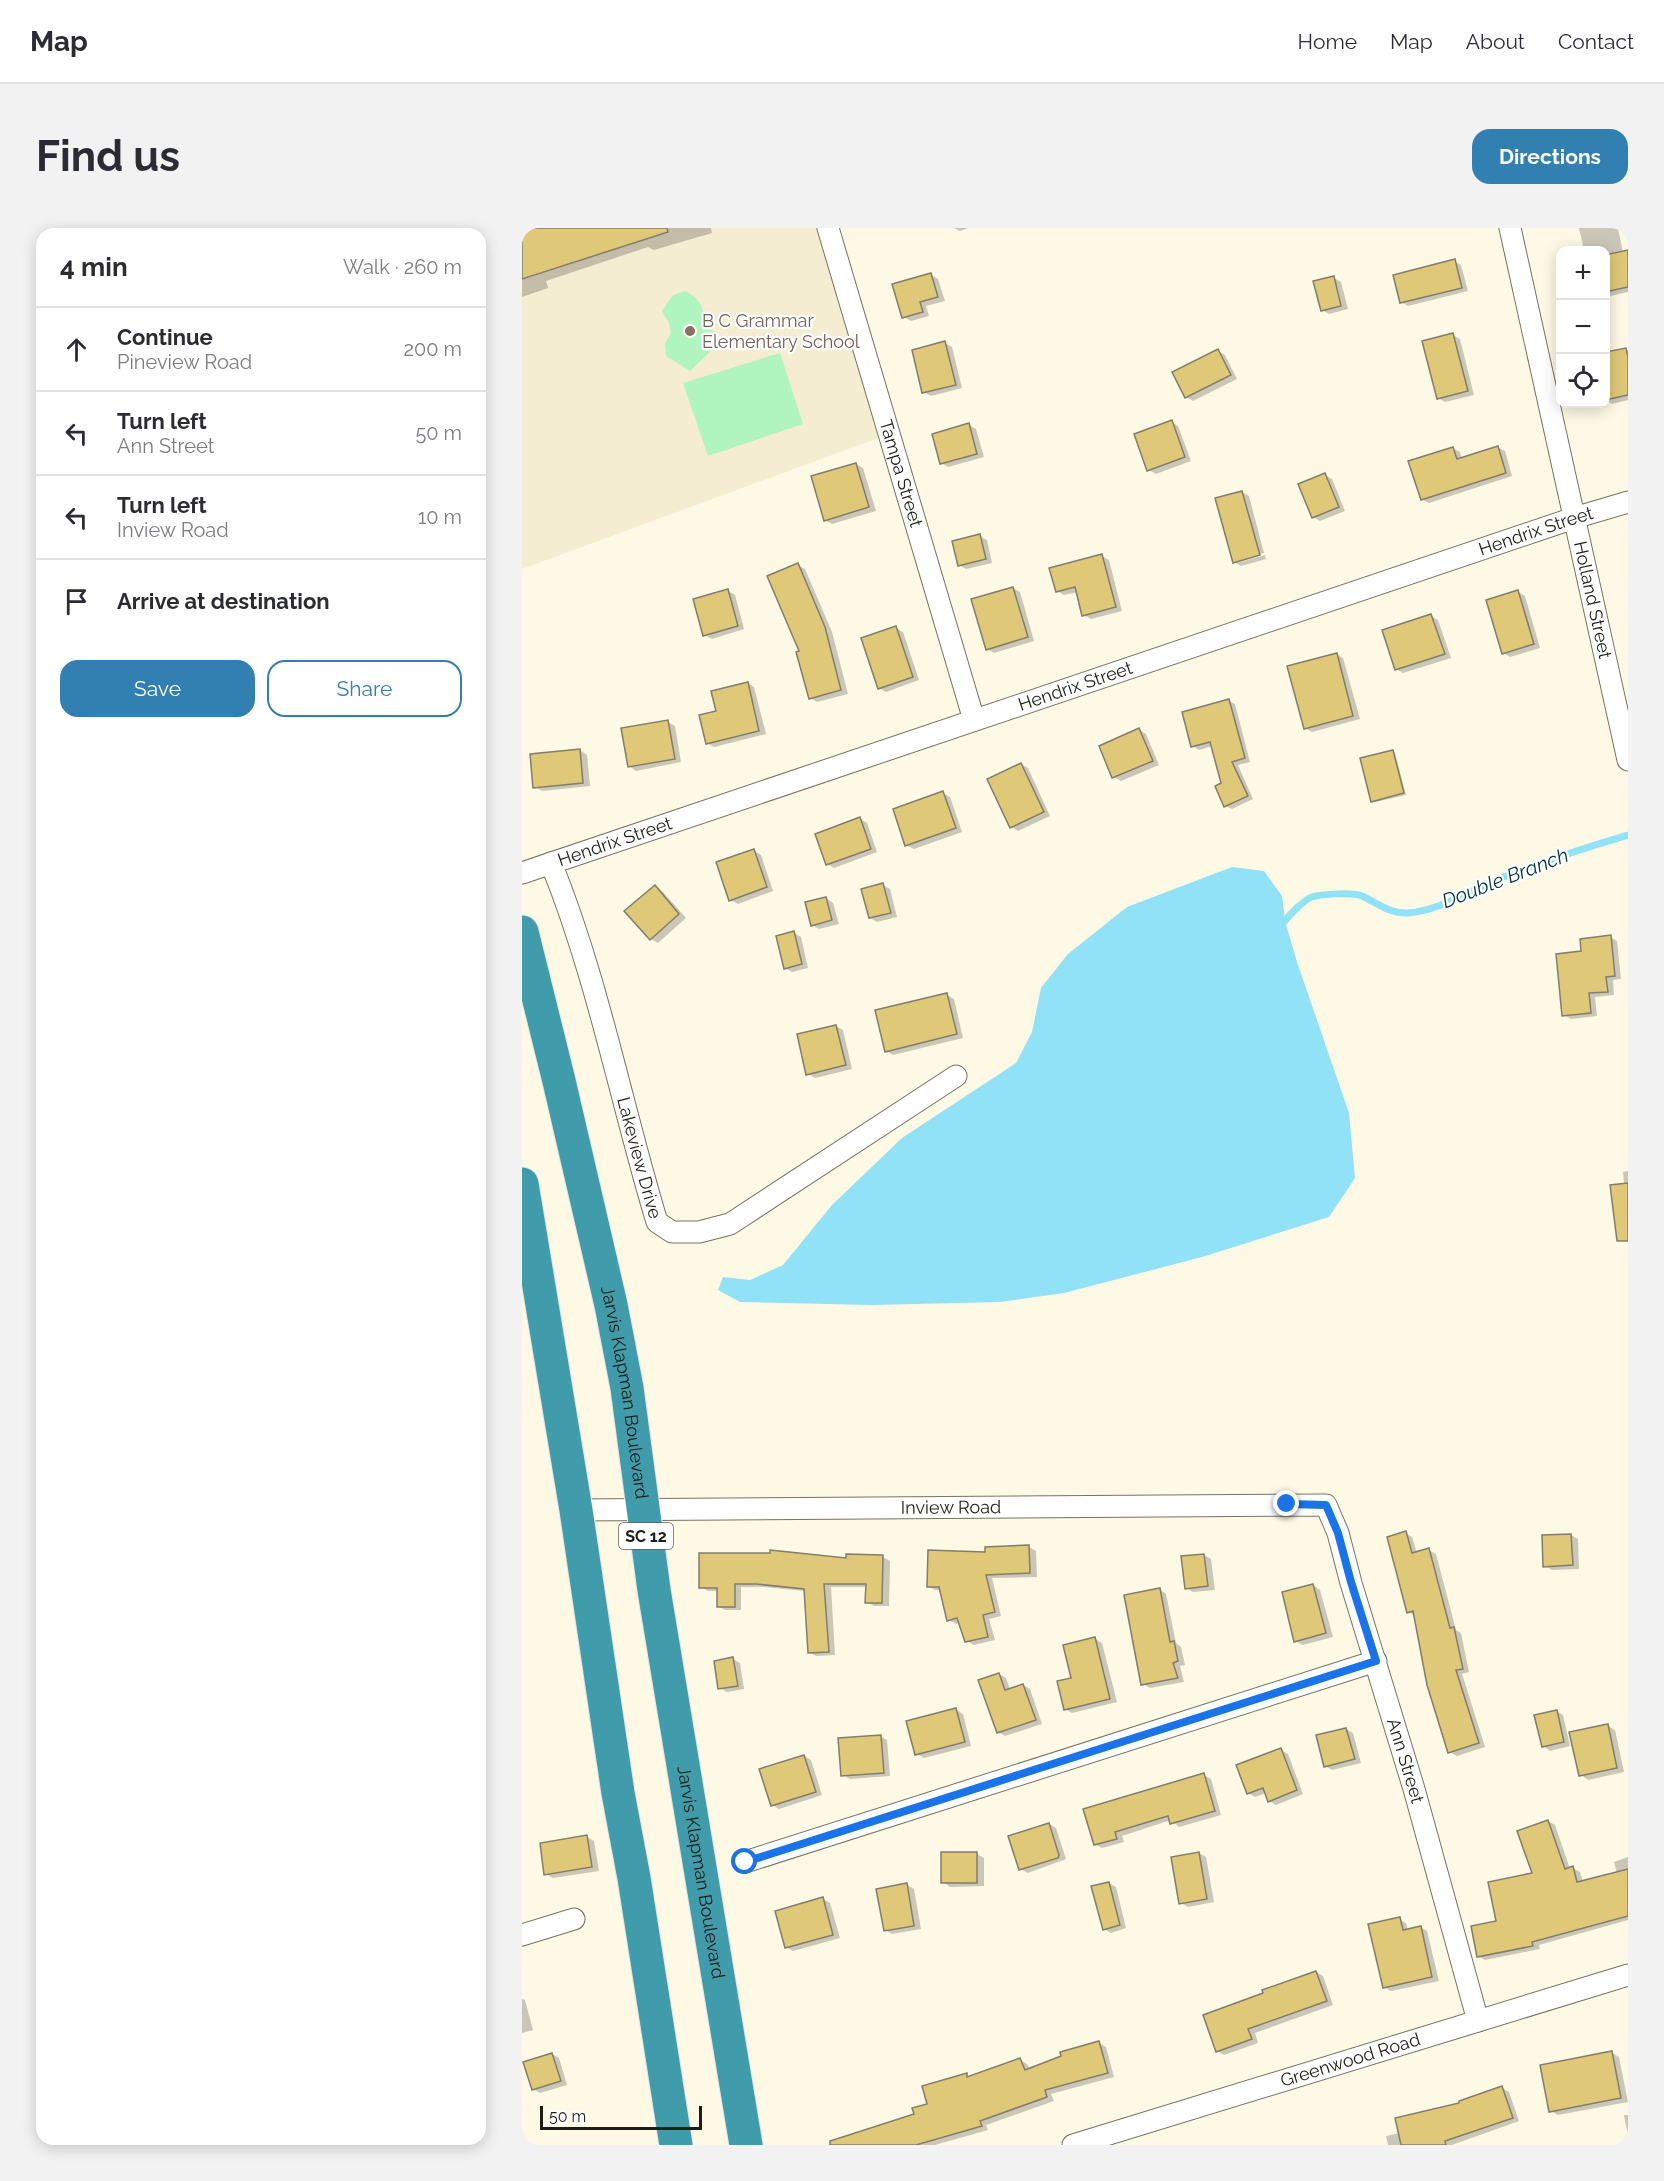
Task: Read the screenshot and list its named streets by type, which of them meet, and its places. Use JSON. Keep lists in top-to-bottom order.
{
  "streets": {
    "highway": ["Jarvis Klapman Boulevard", "SC 12"],
    "street": [
      "Tampa Street",
      "Hendrix Street",
      "Holland Street",
      "Lakeview Drive",
      "Inview Road",
      "Ann Street",
      "Greenwood Road"
    ]
  },
  "crossings": [
    ["Tampa Street", "Hendrix Street"],
    ["Hendrix Street", "Holland Street"],
    ["Hendrix Street", "Lakeview Drive"],
    ["Jarvis Klapman Boulevard", "Inview Road"],
    ["Inview Road", "Ann Street"],
    ["Ann Street", "Greenwood Road"]
  ],
  "water": ["Double Branch"],
  "places": ["B C Grammar Elementary School"],
  "scale_bar": "50 m",
  "page": {
    "header": "Map",
    "nav": [
      "Home",
      "Map",
      "About",
      "Contact"
    ],
    "buttons": [
      "Directions",
      ["Save", "Share"]
    ],
    "title": "Find us",
    "heading": ["4 min", "Walk · 260 m"],
    "map_buttons": ["+", "−"],
    "list": [
      ["Continue", "Pineview Road", "200 m"],
      ["Turn left", "Ann Street", "50 m"],
      ["Turn left", "Inview Road", "10 m"],
      "Arrive at destination"
    ],
    "scale": "50 m"
  }
}
